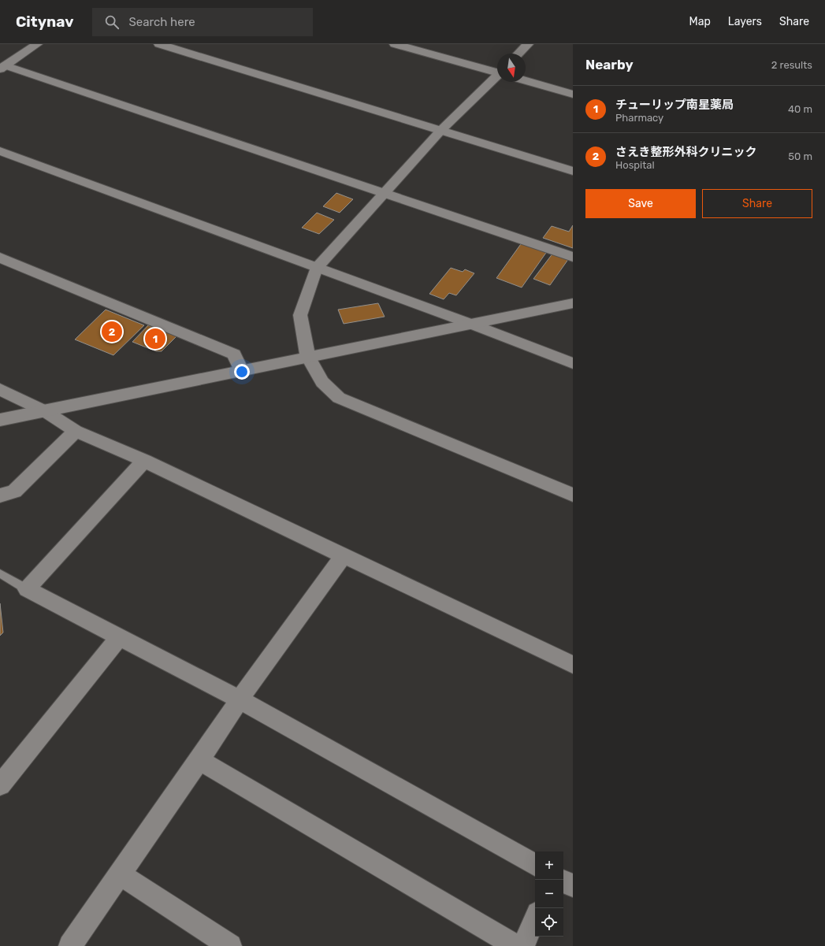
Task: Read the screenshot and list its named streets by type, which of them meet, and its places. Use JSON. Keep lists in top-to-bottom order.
{
  "north": "bottom",
  "page": {
    "header": "Citynav",
    "search": "Search here",
    "nav": ["Map", "Layers", "Share"],
    "heading": ["Nearby", "2 results"],
    "list": [
      {
        "mark": "1",
        "name": "チューリップ南星薬局",
        "note": "Pharmacy",
        "value": "40 m"
      },
      {
        "mark": "2",
        "name": "さえき整形外科クリニック",
        "note": "Hospital",
        "value": "50 m"
      }
    ],
    "buttons": ["Save", "Share"],
    "pins": ["2", "1"],
    "map_buttons": ["+", "−"]
  }
}
